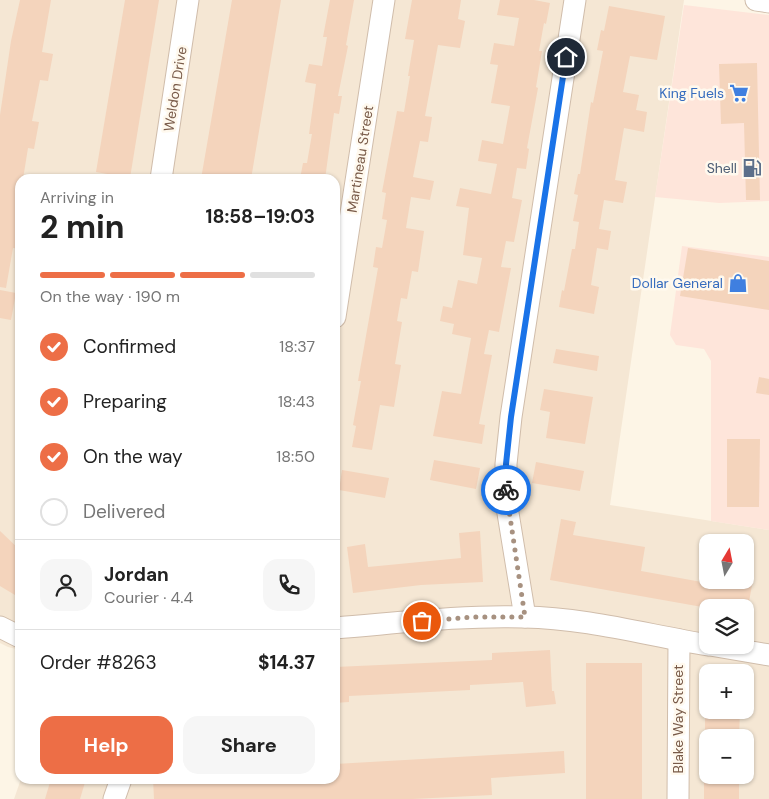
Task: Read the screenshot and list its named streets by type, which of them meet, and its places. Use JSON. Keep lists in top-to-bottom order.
{
  "streets": {
    "street": ["Weldon Drive", "Martineau Street", "Blake Way Street"]
  },
  "places": {
    "supermarket": ["King Fuels"],
    "fuel station": ["Shell"],
    "shop": ["Dollar General"]
  },
  "north": "top",
  "page": {
    "heading": ["2 min", "Arriving in", "18:58–19:03"],
    "panel": [
      "Jordan",
      "Courier · 4.4",
      "Order #8263",
      "$14.37"
    ],
    "bar": "On the way · 190 m",
    "list": [
      ["Confirmed", "18:37"],
      ["Preparing", "18:43"],
      ["On the way", "18:50"],
      "Delivered"
    ],
    "map_buttons": ["+", "−"],
    "buttons": ["Help", "Share"]
  }
}
